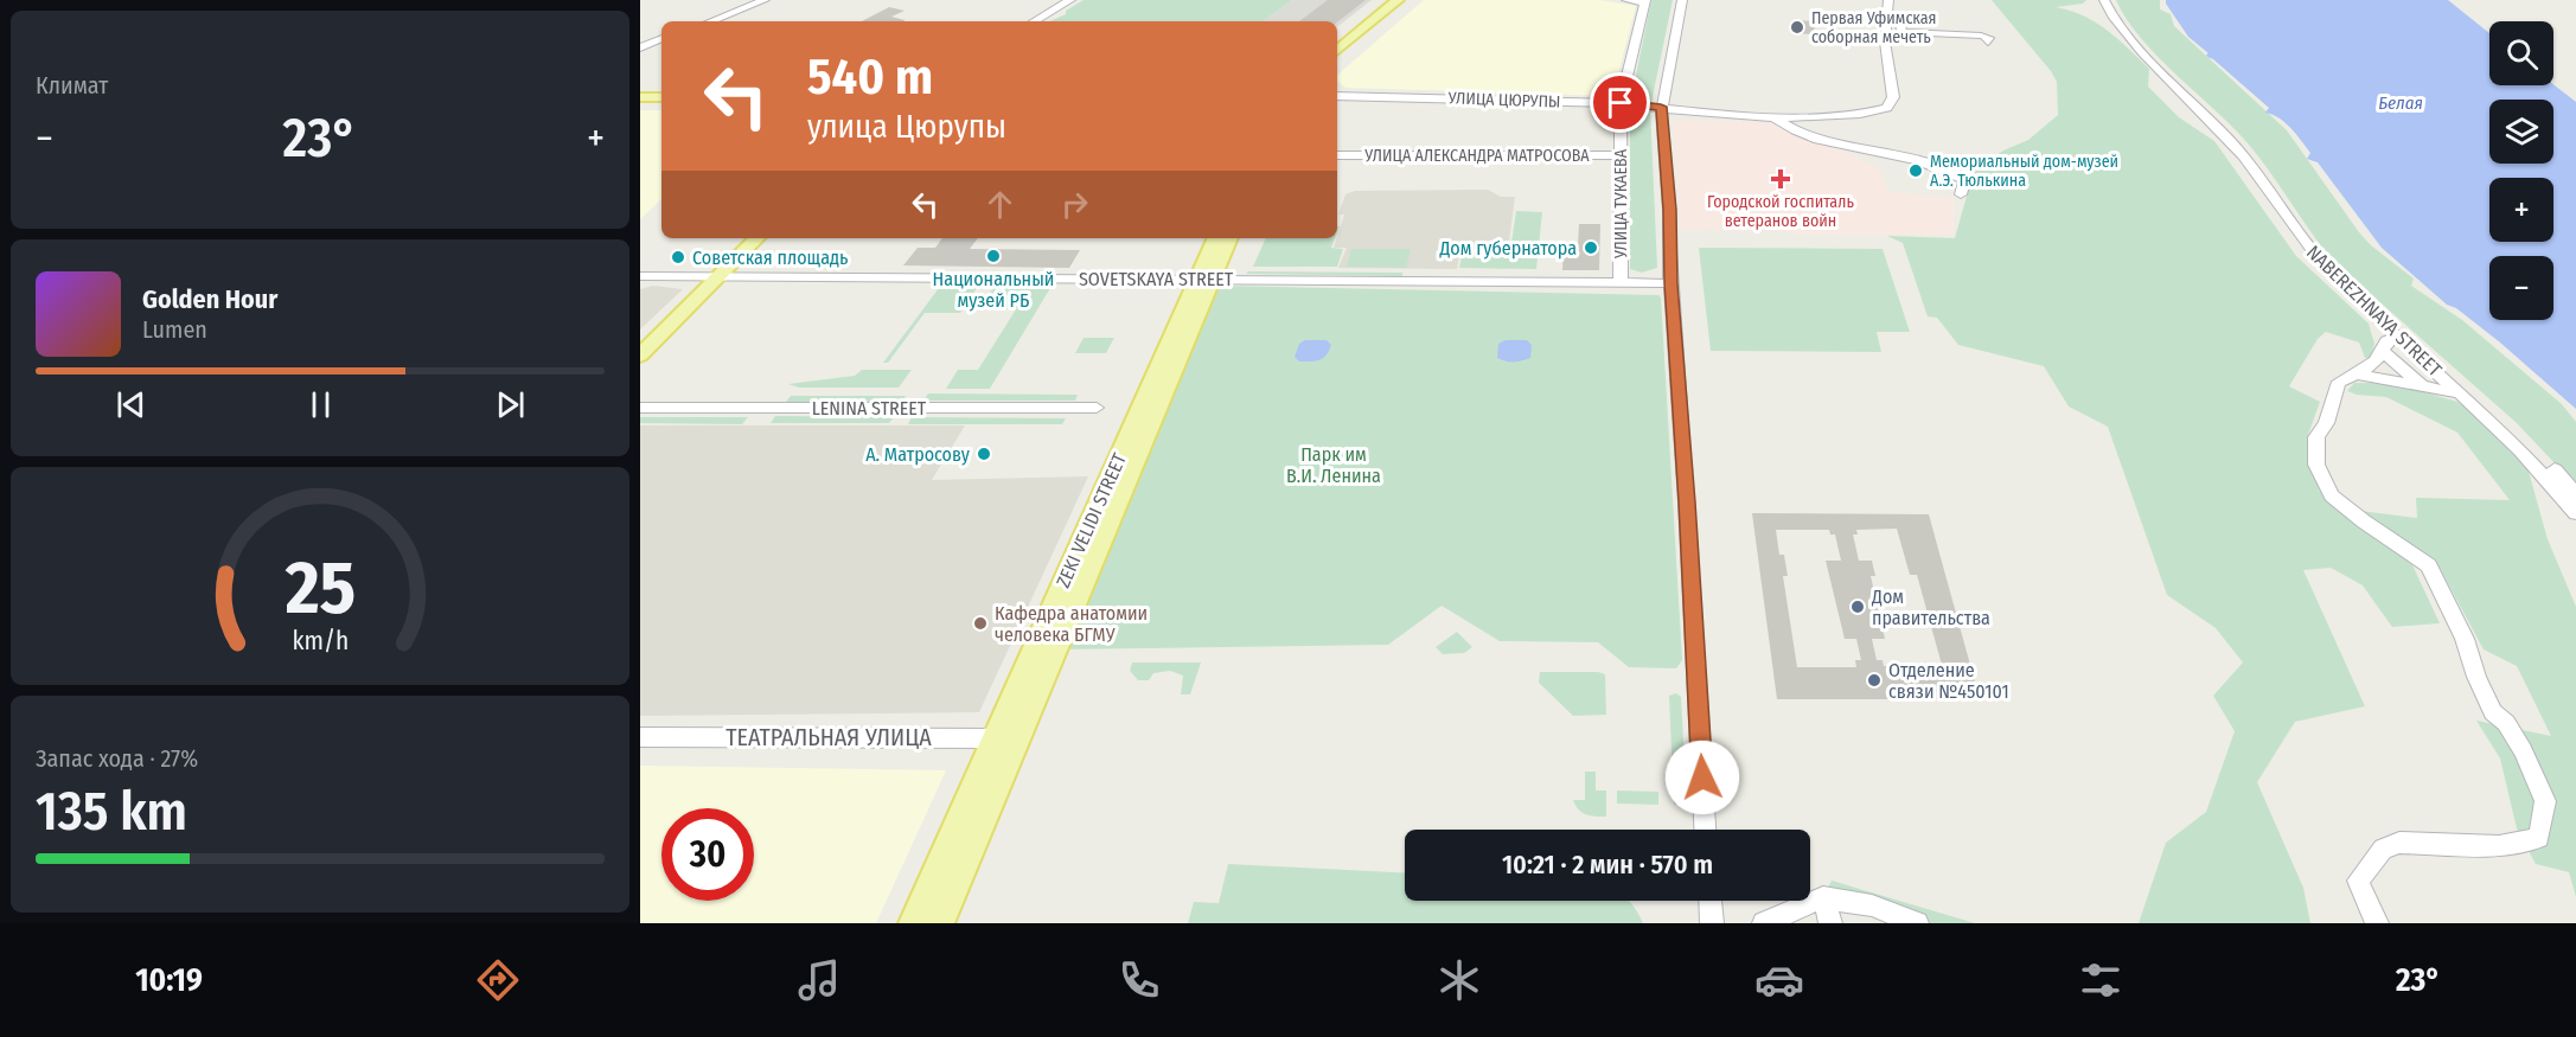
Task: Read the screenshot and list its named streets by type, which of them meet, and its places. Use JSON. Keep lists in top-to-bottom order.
{
  "streets": {
    "main road": ["ZEKI VELIDI STREET"],
    "street": [
      "УЛИЦА ЦЮРУПЫ",
      "УЛИЦА АЛЕКСАНДРА МАТРОСОВА",
      "УЛИЦА ТУКАЕВА",
      "SOVETSKAYA STREET",
      "NABEREZHNAYA STREET",
      "LENINA STREET",
      "ТЕАТРАЛЬНАЯ УЛИЦА"
    ]
  },
  "crossings": [
    ["УЛИЦА ЦЮРУПЫ", "УЛИЦА ТУКАЕВА"],
    ["УЛИЦА АЛЕКСАНДРА МАТРОСОВА", "УЛИЦА ТУКАЕВА"],
    ["УЛИЦА ТУКАЕВА", "SOVETSKAYA STREET"],
    ["SOVETSKAYA STREET", "ZEKI VELIDI STREET"],
    ["ZEKI VELIDI STREET", "ТЕАТРАЛЬНАЯ УЛИЦА"]
  ],
  "water": ["Белая"],
  "parks": ["Парк им В.И. Ленина"],
  "places": {
    "other": [
      "Первая Уфимская соборная мечеть",
      "Мемориальный дом-музей А.Э. Тюлькина",
      "Дом губернатора",
      "Национальный музей РБ",
      "Советская площадь",
      "А. Матросову",
      "Дом правительства",
      "Кафедра анатомии человека БГМУ",
      "Отделение связи №450101"
    ],
    "health": ["Городской госпиталь ветеранов войн"]
  },
  "page": {
    "tile": [
      "Климат",
      ["Запас хода · 27%", "135 km"]
    ],
    "map_buttons": ["+", "−"],
    "turn": ["540 m", "улица Цюрупы"],
    "heat": ["−", "23°", "+"],
    "song": ["Golden Hour", "Lumen"],
    "limit": "30",
    "trip": "10:21 · 2 мин · 570 m",
    "tabs": ["10:19", "23°"],
    "gauge": ["25", "km/h"]
  }
}
